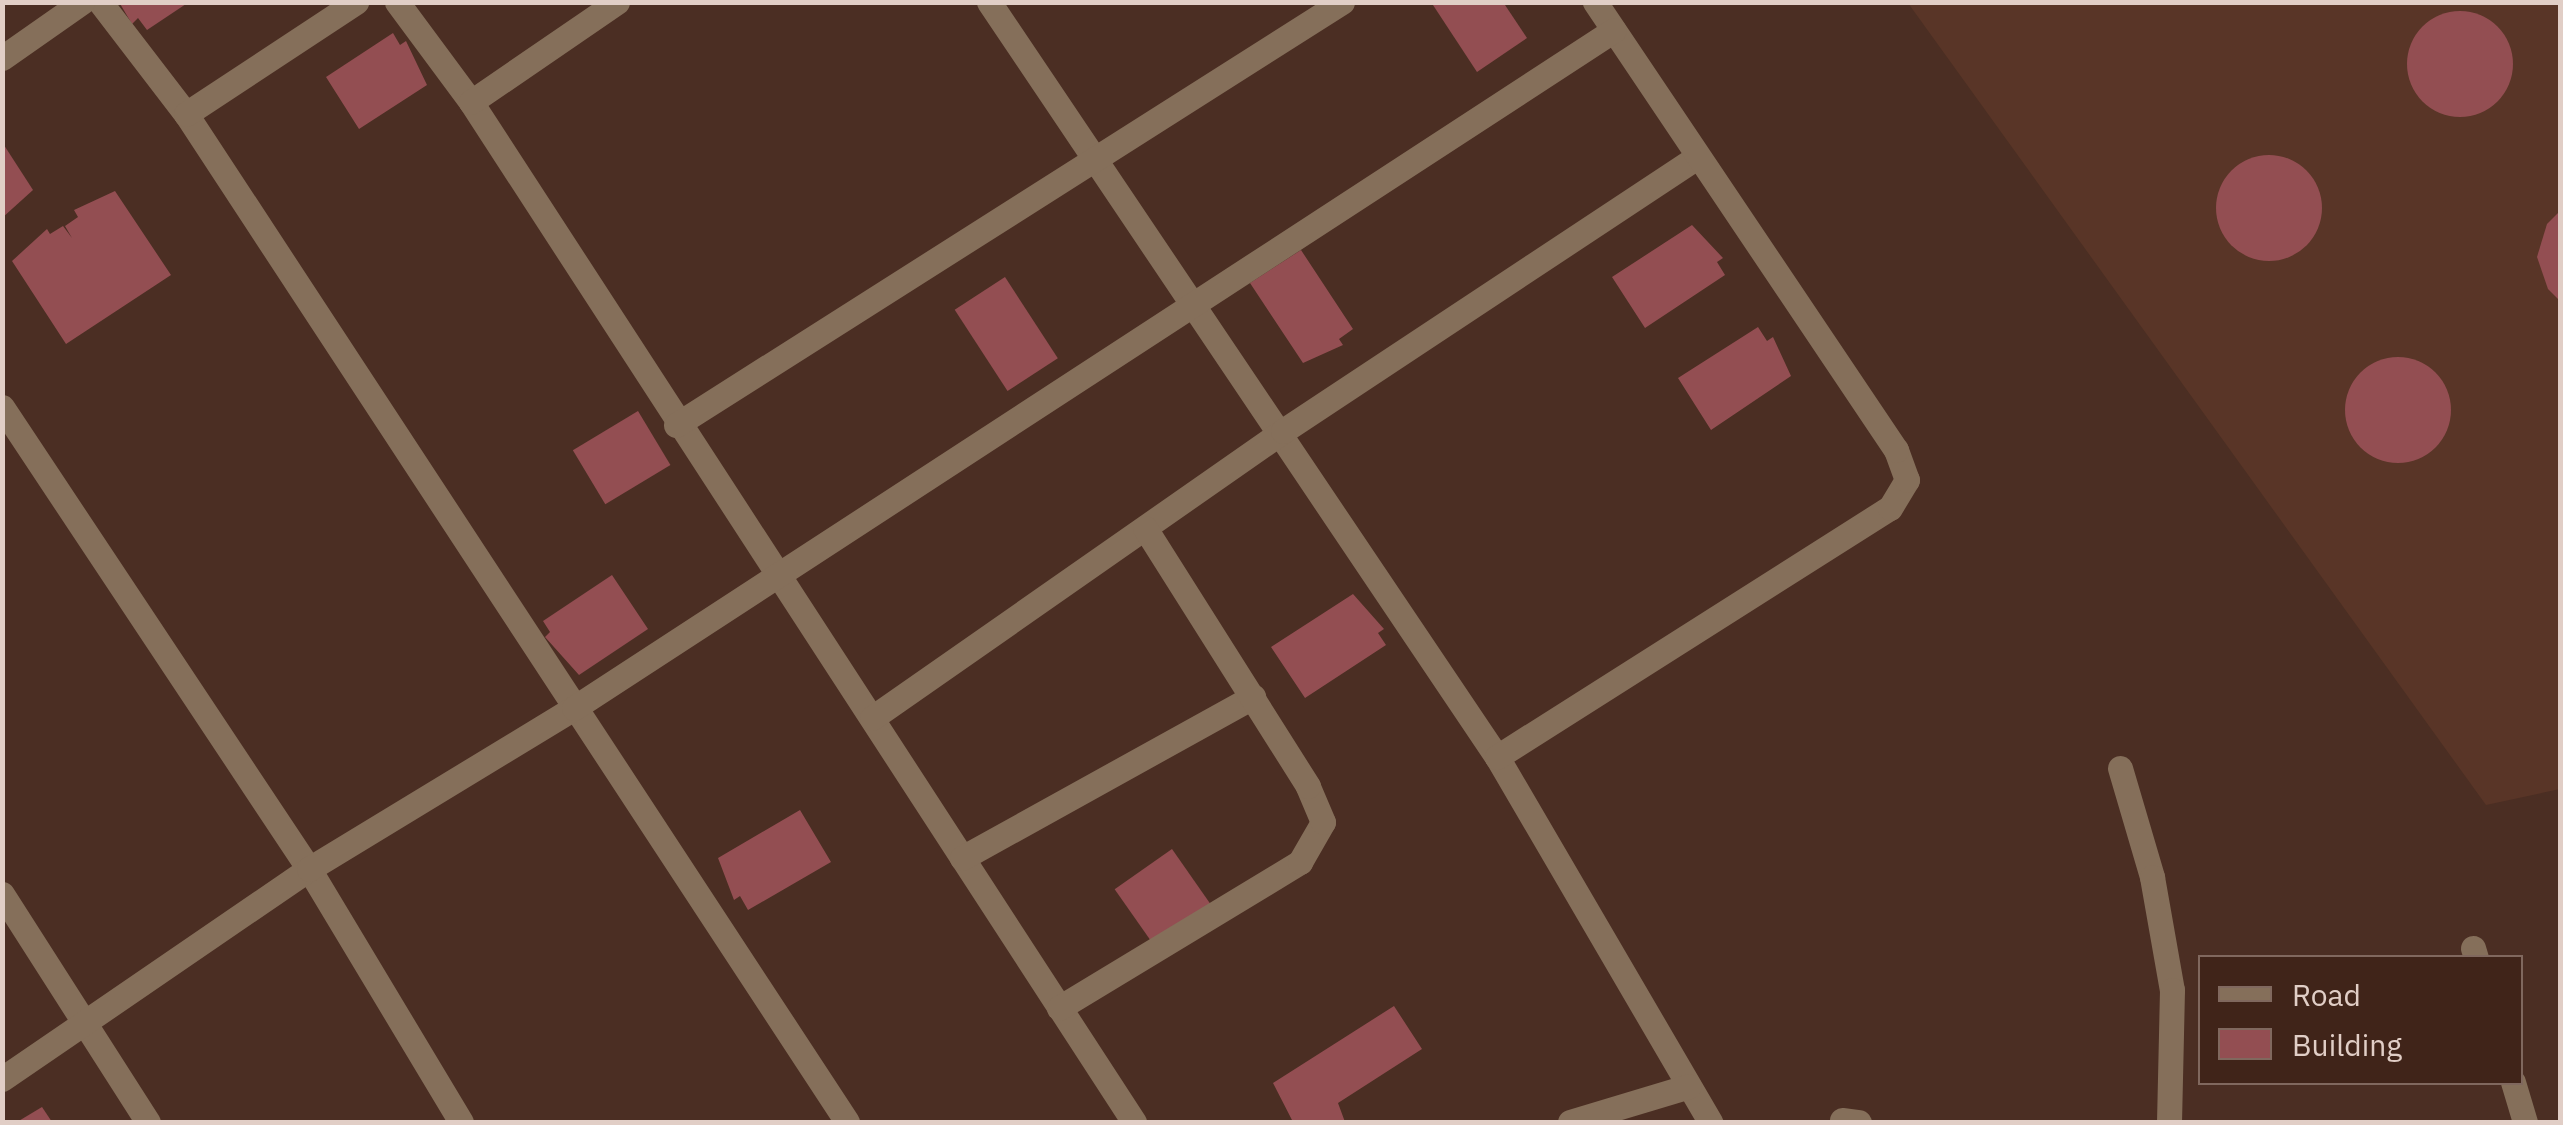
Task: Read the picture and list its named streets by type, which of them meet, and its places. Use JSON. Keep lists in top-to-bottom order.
{
  "legend": ["Road", "Building"]
}
